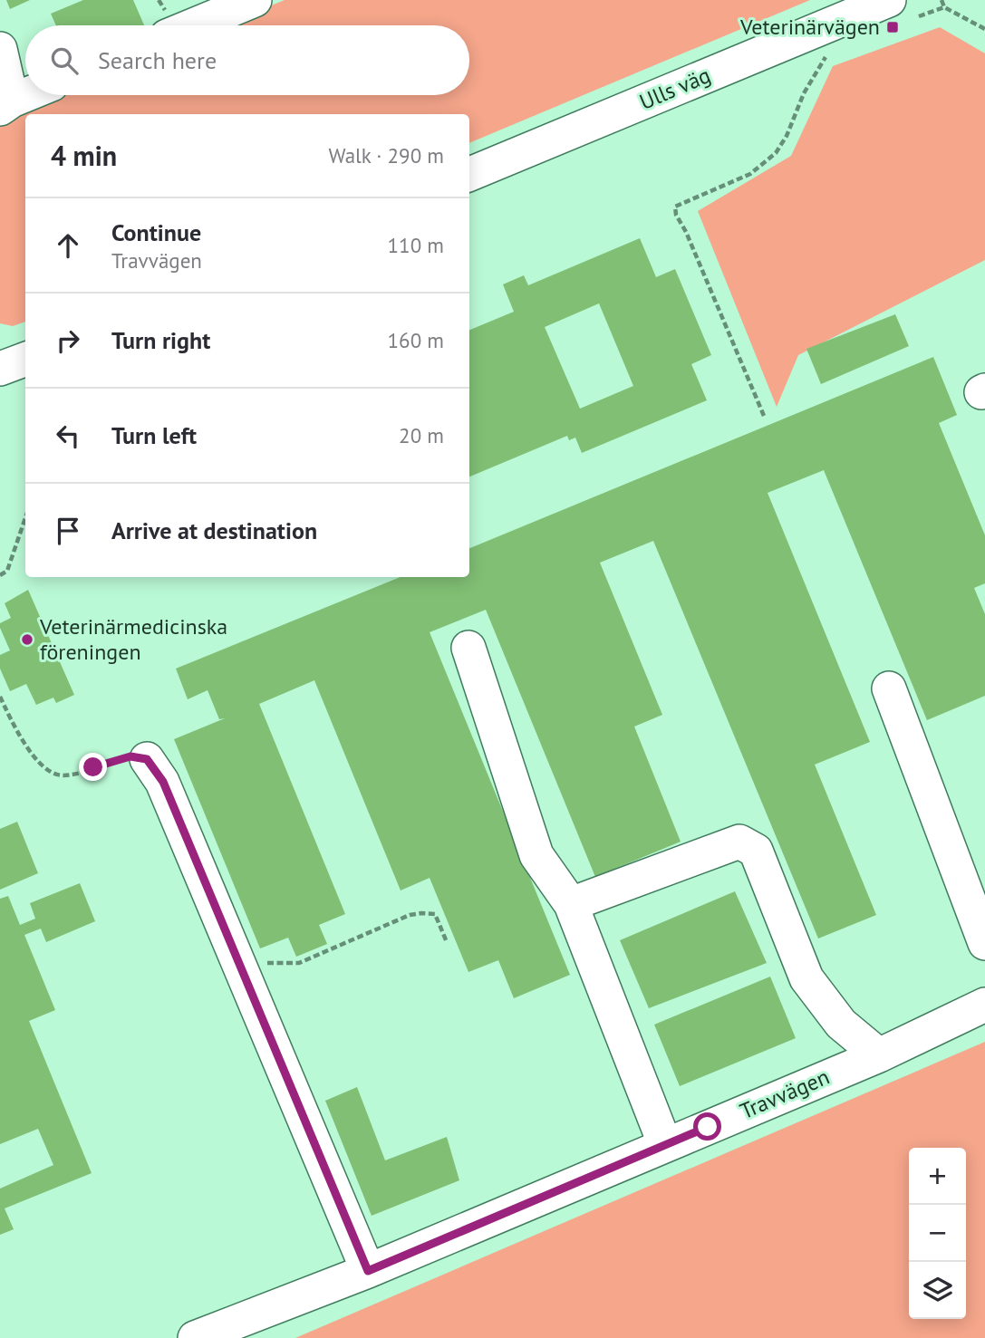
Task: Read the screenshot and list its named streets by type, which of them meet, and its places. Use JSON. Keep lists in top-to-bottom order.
{
  "streets": {
    "street": ["Ulls väg", "Travvägen"]
  },
  "places": {
    "transit": ["Veterinärvägen"],
    "other": ["Veterinärmedicinska föreningen"]
  },
  "page": {
    "search": "Search here",
    "heading": ["4 min", "Walk · 290 m"],
    "list": [
      ["Continue", "Travvägen", "110 m"],
      ["Turn right", "160 m"],
      ["Turn left", "20 m"],
      "Arrive at destination"
    ],
    "map_buttons": ["+", "−"]
  }
}
